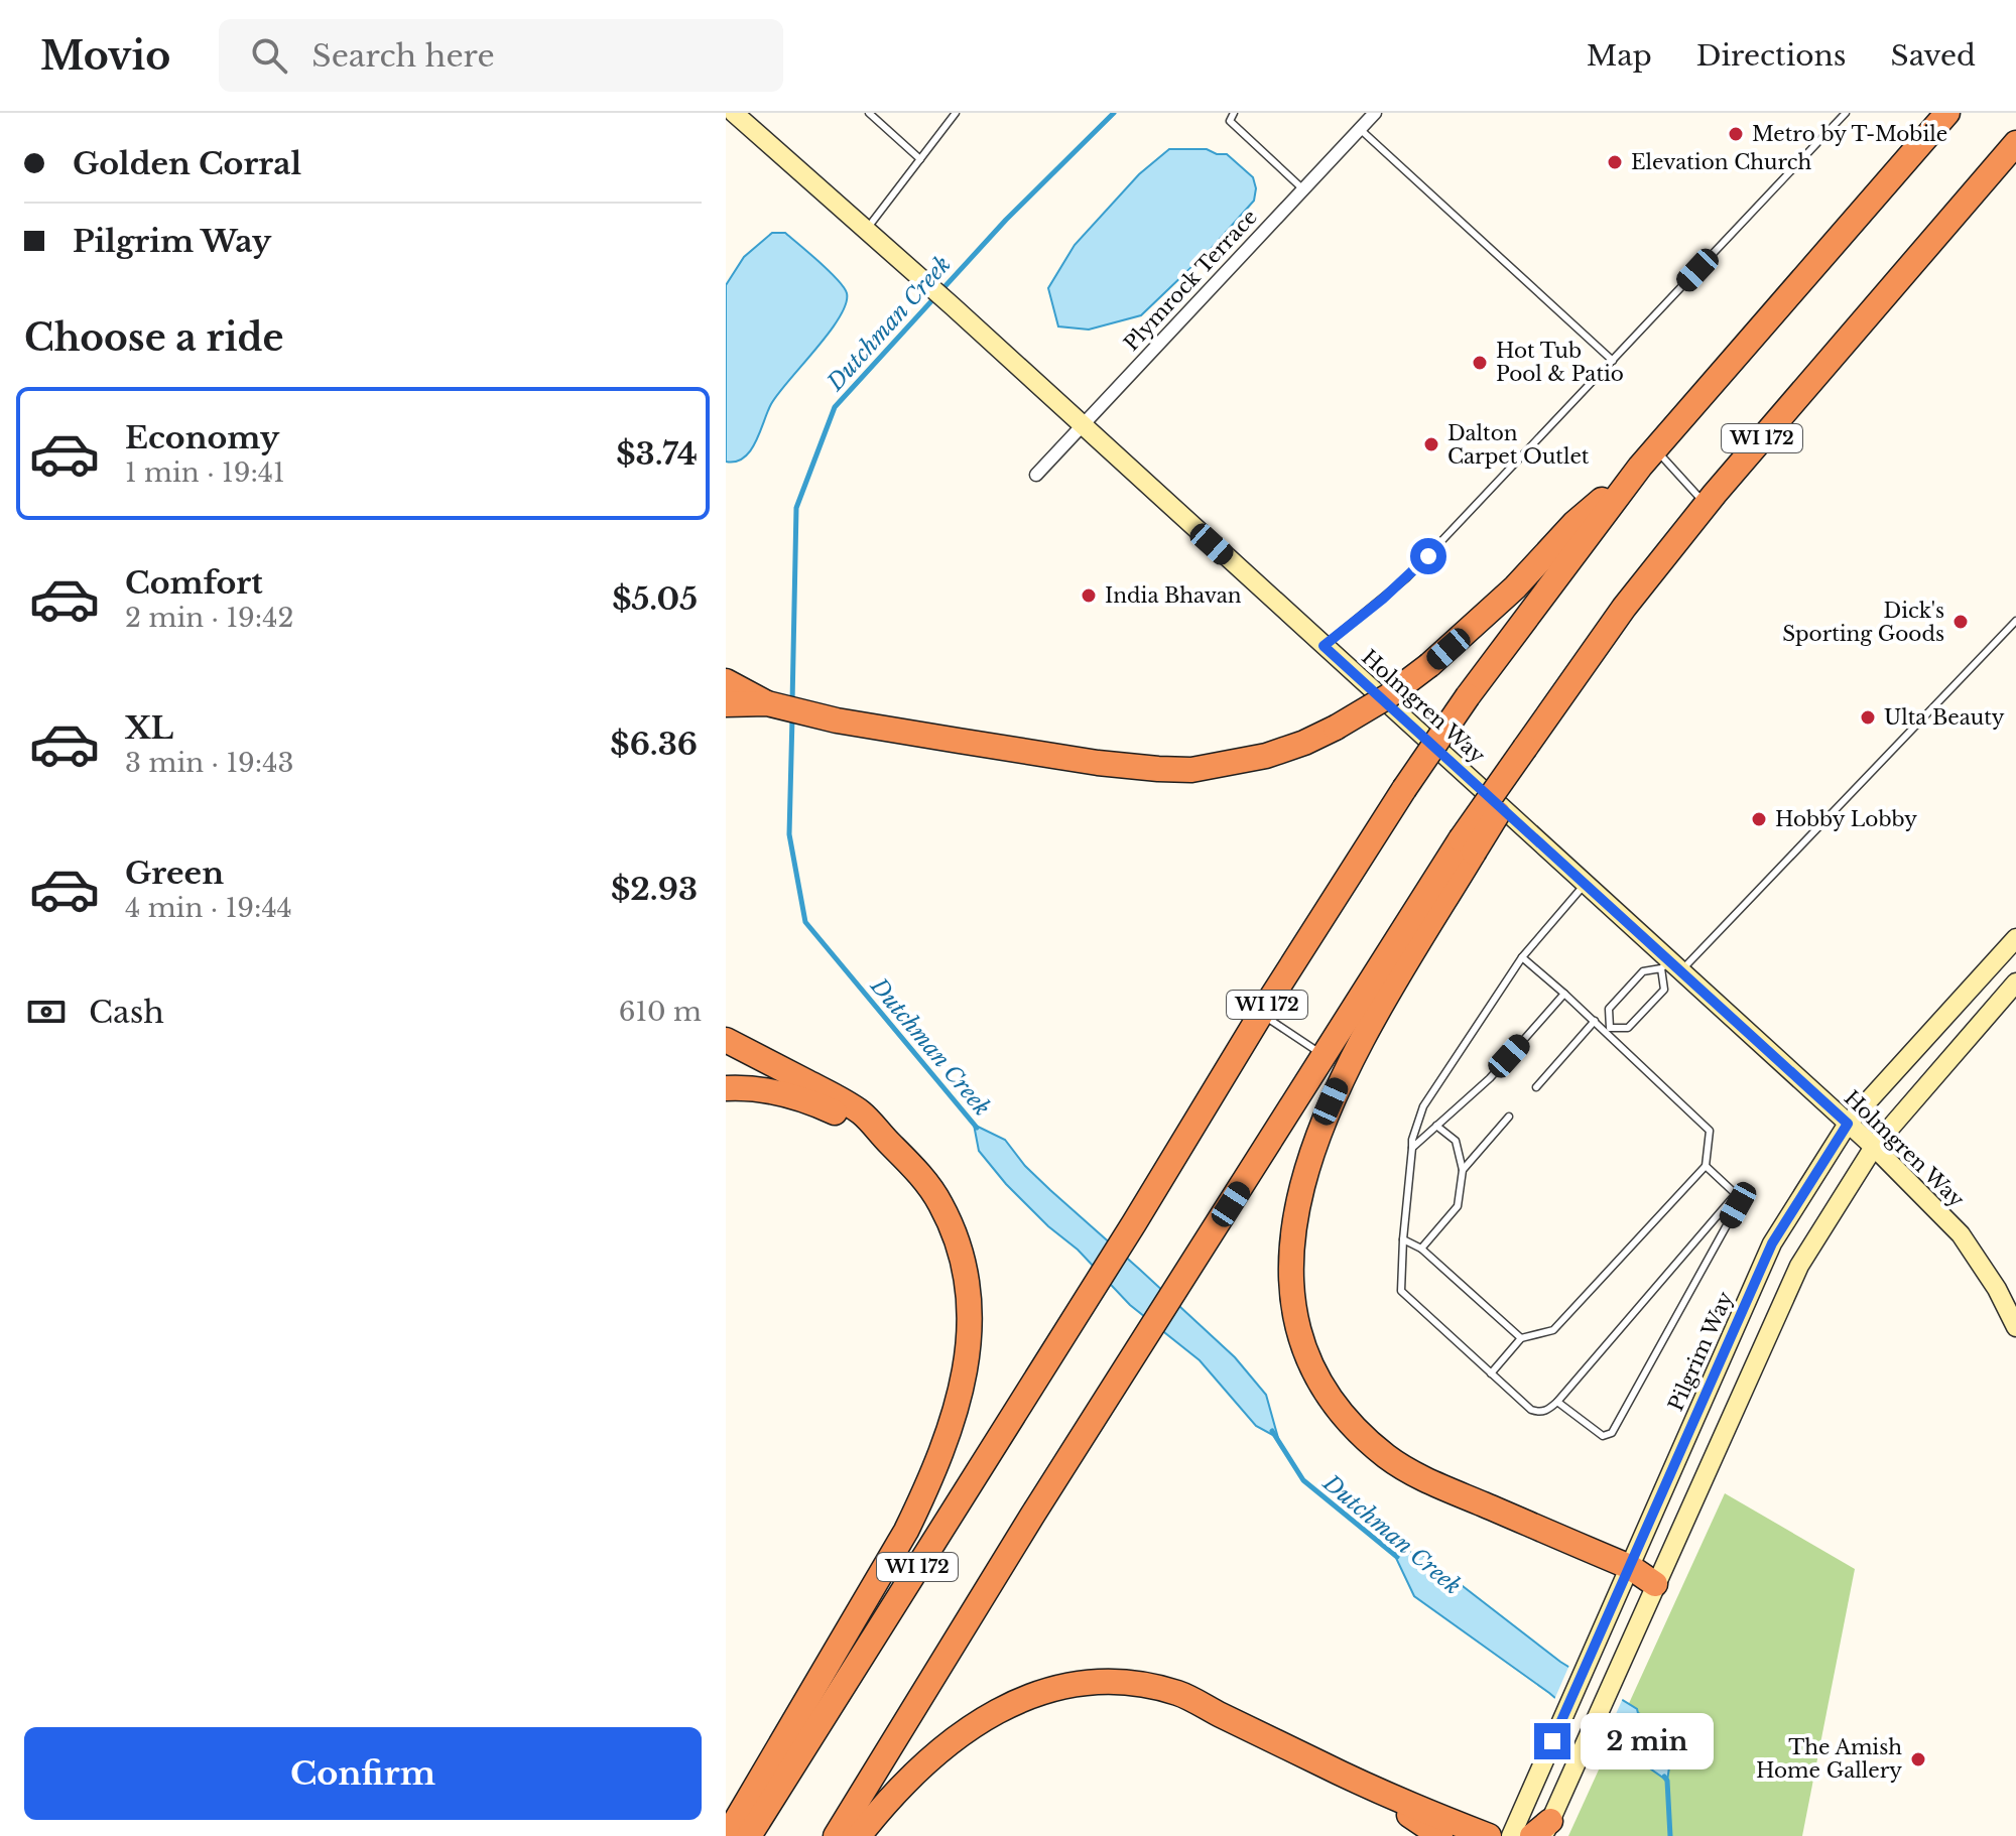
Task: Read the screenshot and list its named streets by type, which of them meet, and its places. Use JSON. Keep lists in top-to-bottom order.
{
  "streets": {
    "highway": ["WI 172"],
    "street": ["Plymrock Terrace", "Holmgren Way", "Pilgrim Way"]
  },
  "crossings": [
    ["Plymrock Terrace", "Holmgren Way"],
    ["Holmgren Way", "Pilgrim Way"]
  ],
  "water": ["Dutchman Creek"],
  "places": [
    "Metro by T-Mobile",
    "Elevation Church",
    "Hot Tub Pool & Patio",
    "Dalton Carpet Outlet",
    "India Bhavan",
    "Dick's Sporting Goods",
    "Ulta Beauty",
    "Hobby Lobby",
    "The Amish Home Gallery"
  ],
  "page": {
    "header": "Movio",
    "search": "Search here",
    "nav": ["Map", "Directions", "Saved"],
    "banner": ["Golden Corral", "Pilgrim Way"],
    "heading": "Choose a ride",
    "list": [
      {
        "name": "Economy",
        "note": "1 min · 19:41",
        "value": "$3.74"
      },
      {
        "name": "Comfort",
        "note": "2 min · 19:42",
        "value": "$5.05"
      },
      {
        "name": "XL",
        "note": "3 min · 19:43",
        "value": "$6.36"
      },
      {
        "name": "Green",
        "note": "4 min · 19:44",
        "value": "$2.93"
      }
    ],
    "pay": ["Cash", "610 m"],
    "buttons": "Confirm",
    "bubble": "2 min"
  }
}
